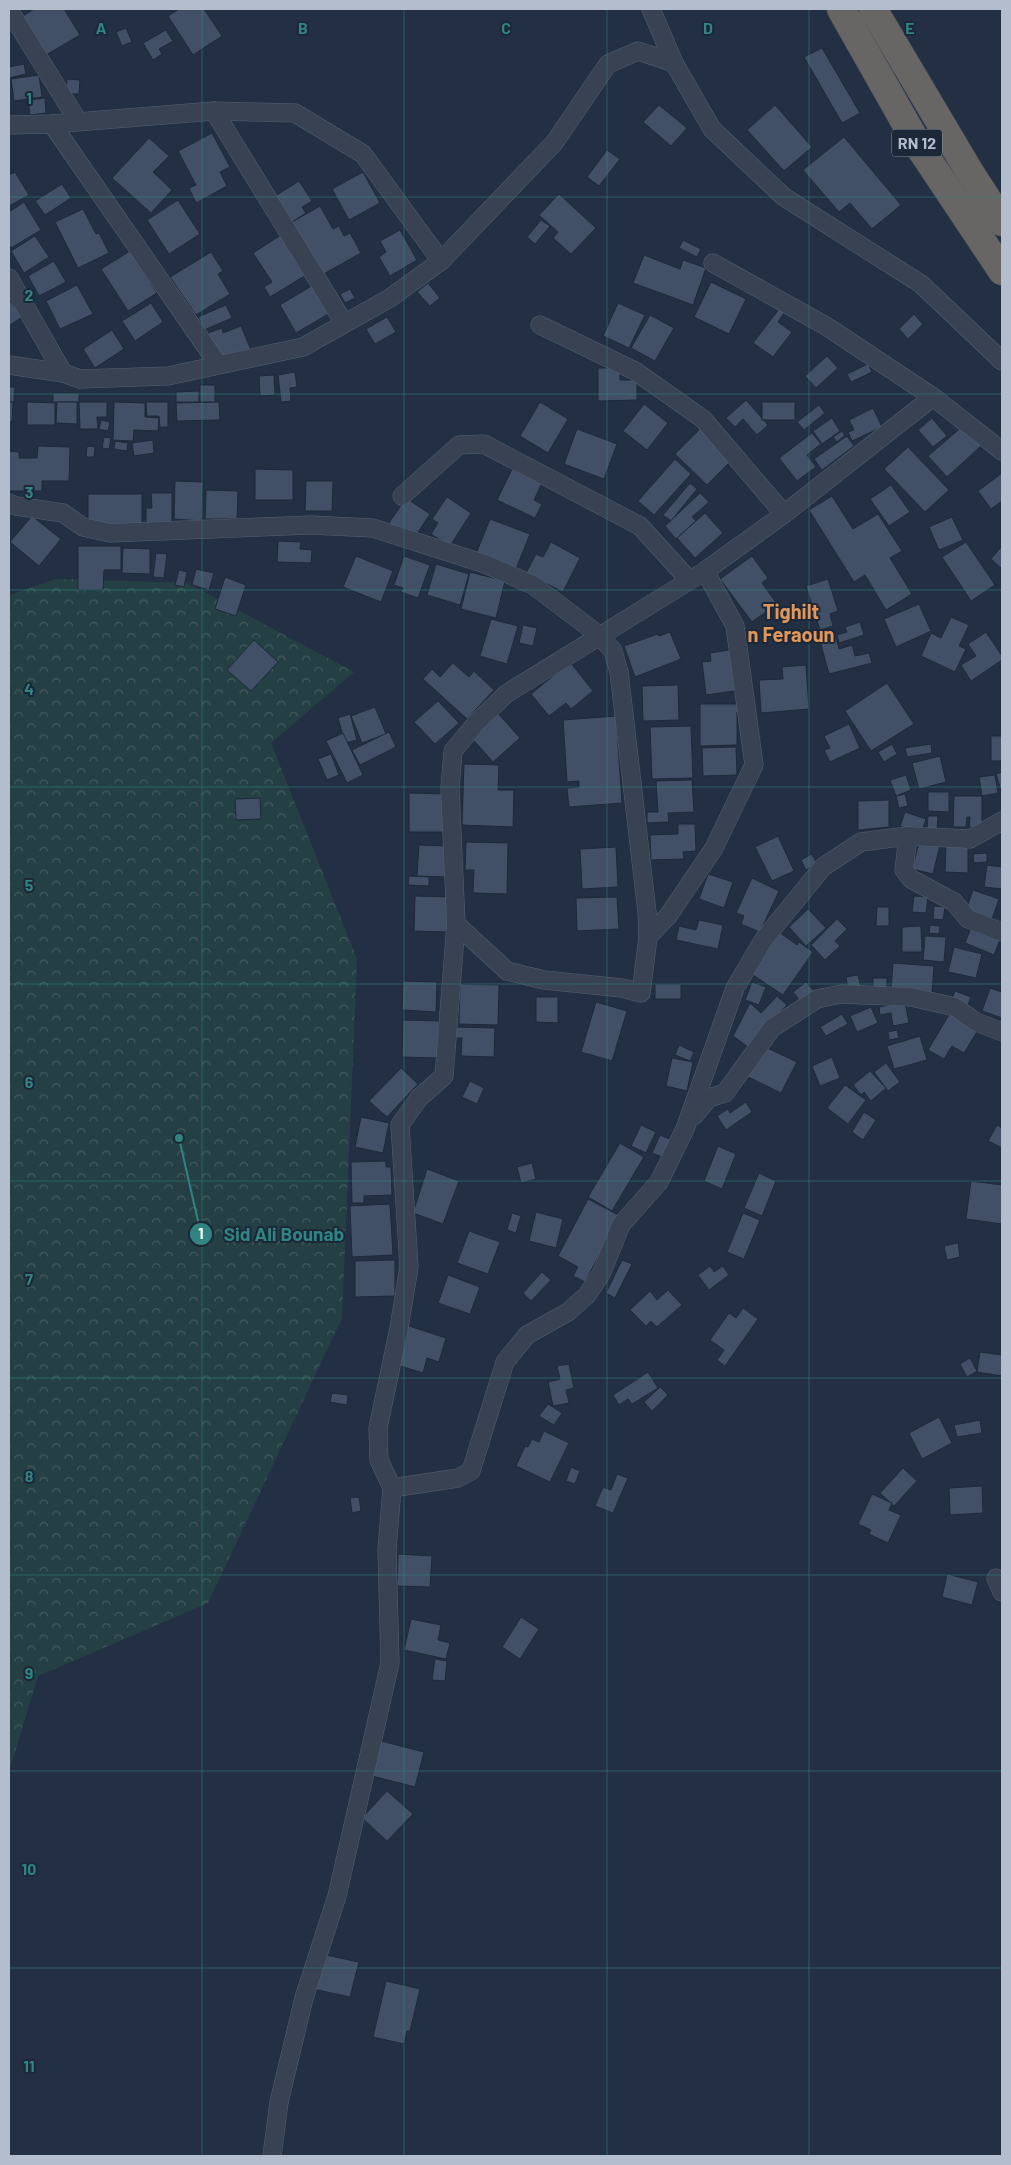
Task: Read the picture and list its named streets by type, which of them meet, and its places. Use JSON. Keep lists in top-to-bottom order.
{
  "streets": {
    "highway": ["RN 12"]
  },
  "districts": ["Tighilt n Feraoun"],
  "places": ["Sid Ali Bounab"],
  "grid": {
    "columns": [
      "A",
      "B",
      "C",
      "D",
      "E"
    ],
    "rows": [
      "1",
      "2",
      "3",
      "4",
      "5",
      "6",
      "7",
      "8",
      "9",
      "10",
      "11"
    ]
  }
}
